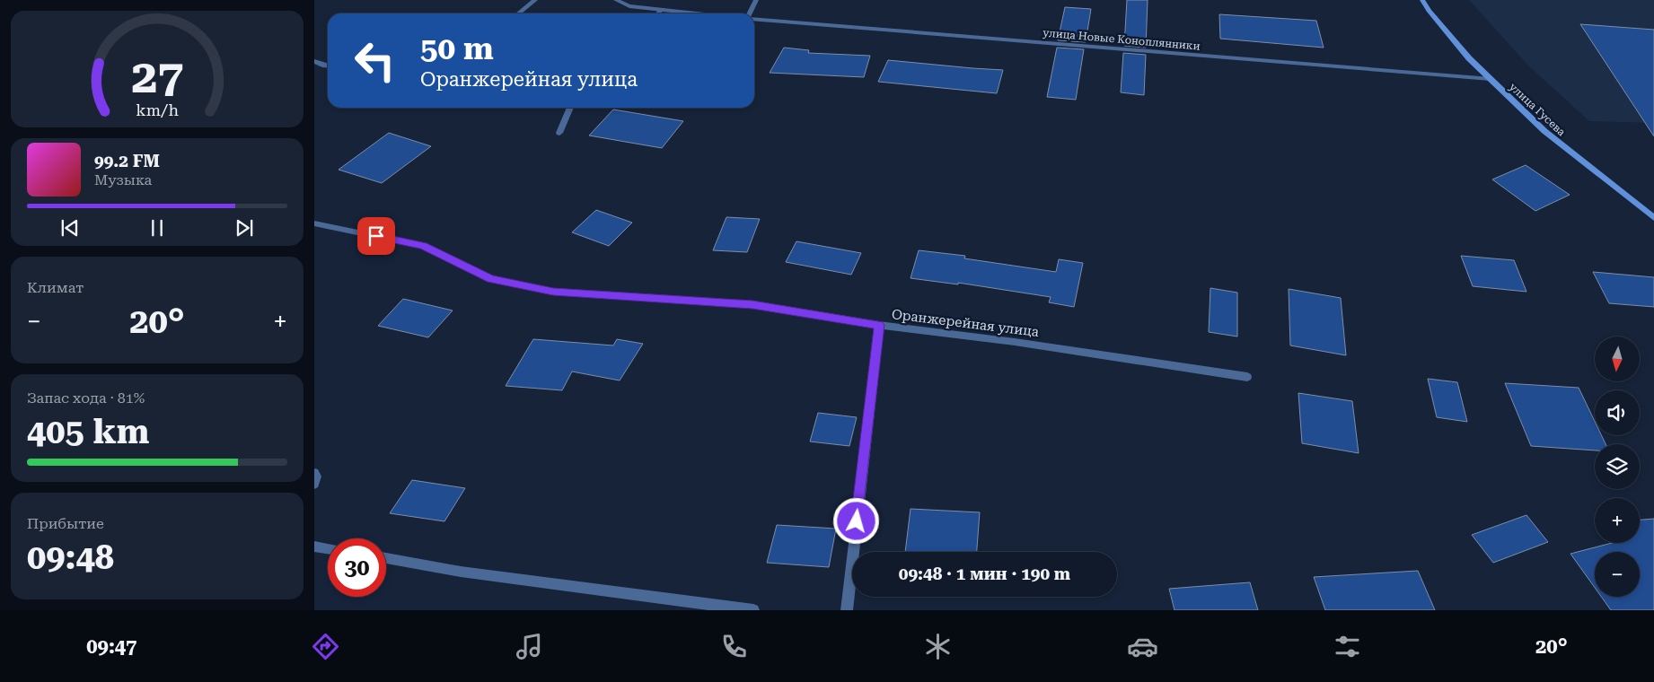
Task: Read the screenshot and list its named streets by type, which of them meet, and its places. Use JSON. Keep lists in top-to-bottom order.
{
  "streets": {
    "main road": ["улица Гусева"],
    "street": ["улица Новые Коноплянники", "Оранжерейная улица"]
  },
  "crossings": [
    ["улица Новые Коноплянники", "улица Гусева"]
  ],
  "north": "bottom",
  "page": {
    "turn": ["50 m", "Оранжерейная улица"],
    "song": ["99.2 FM", "Музыка"],
    "tile": [
      "Климат",
      ["Запас хода · 81%", "405 km"],
      ["Прибытие", "09:48"]
    ],
    "heat": ["−", "20°", "+"],
    "map_buttons": ["+", "−"],
    "limit": "30",
    "trip": "09:48 · 1 мин · 190 m",
    "tabs": ["09:47", "20°"],
    "gauge": ["27", "km/h"]
  }
}
